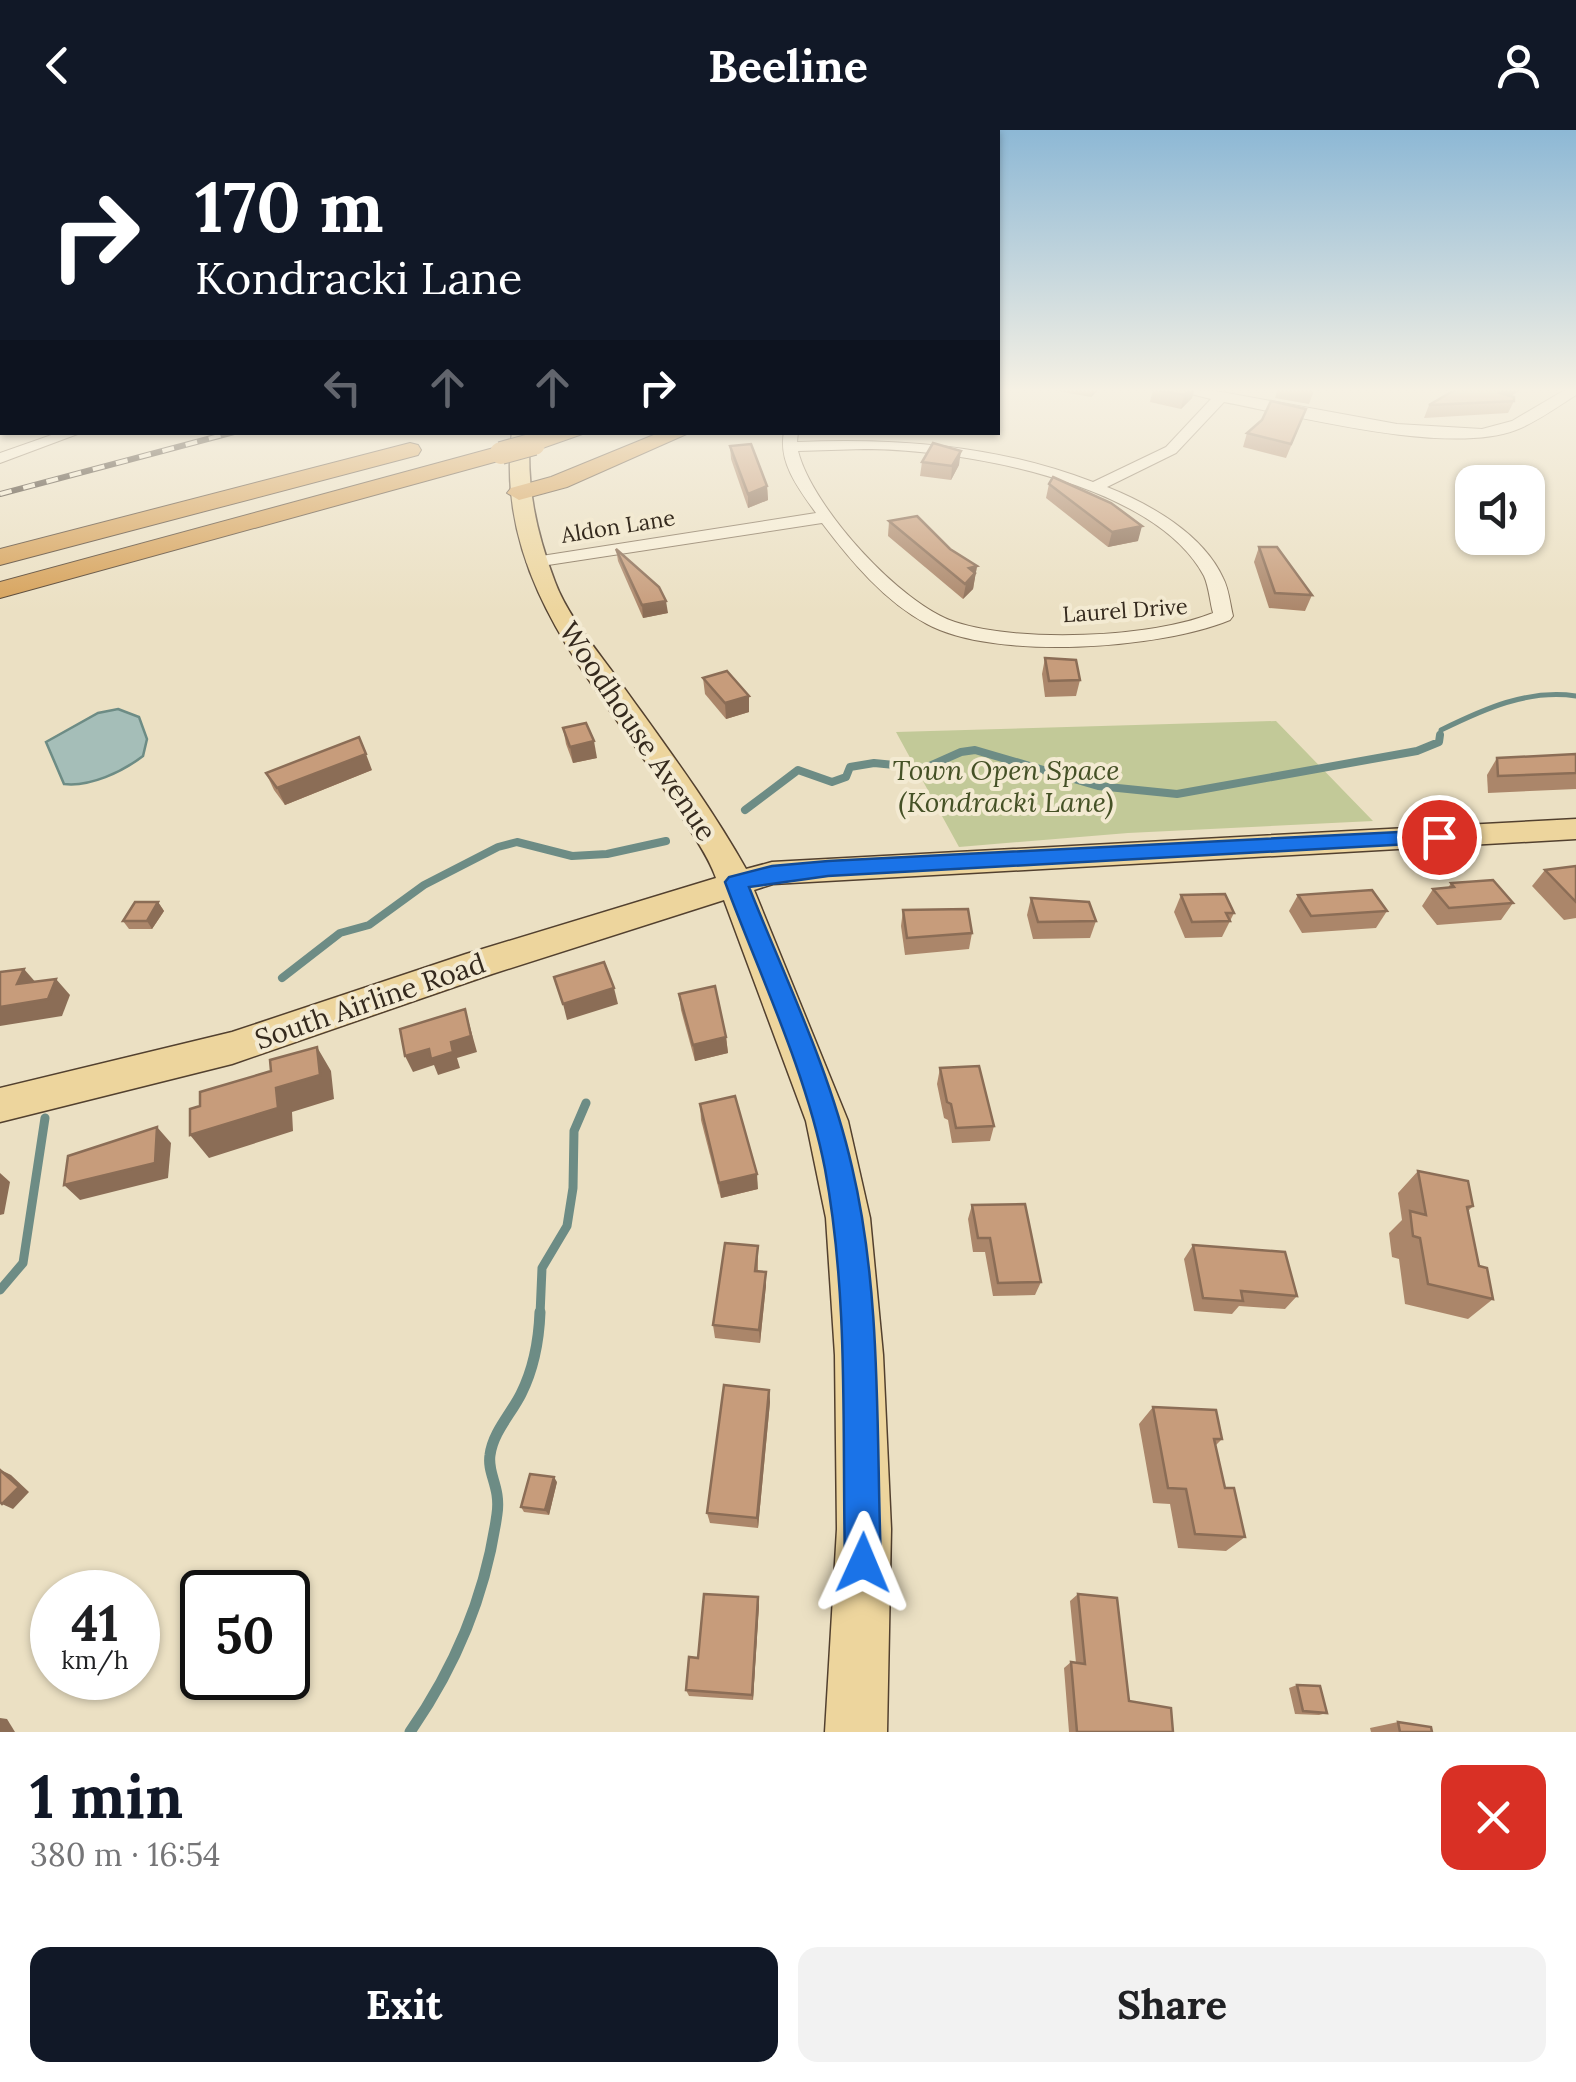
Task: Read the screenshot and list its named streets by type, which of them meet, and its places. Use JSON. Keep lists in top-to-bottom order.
{
  "streets": {
    "main road": ["Woodhouse Avenue", "South Airline Road"],
    "street": ["Aldon Lane", "Laurel Drive"]
  },
  "crossings": [
    ["Aldon Lane", "Laurel Drive"],
    ["Aldon Lane", "Woodhouse Avenue"],
    ["Woodhouse Avenue", "South Airline Road"]
  ],
  "parks": ["Town Open Space (Kondracki Lane)"],
  "page": {
    "header": "Beeline",
    "turn": ["170 m", "Kondracki Lane"],
    "speed": "41 km/h",
    "limit": "50",
    "heading": ["1 min", "380 m · 16:54"],
    "buttons": ["Exit", "Share"]
  }
}
